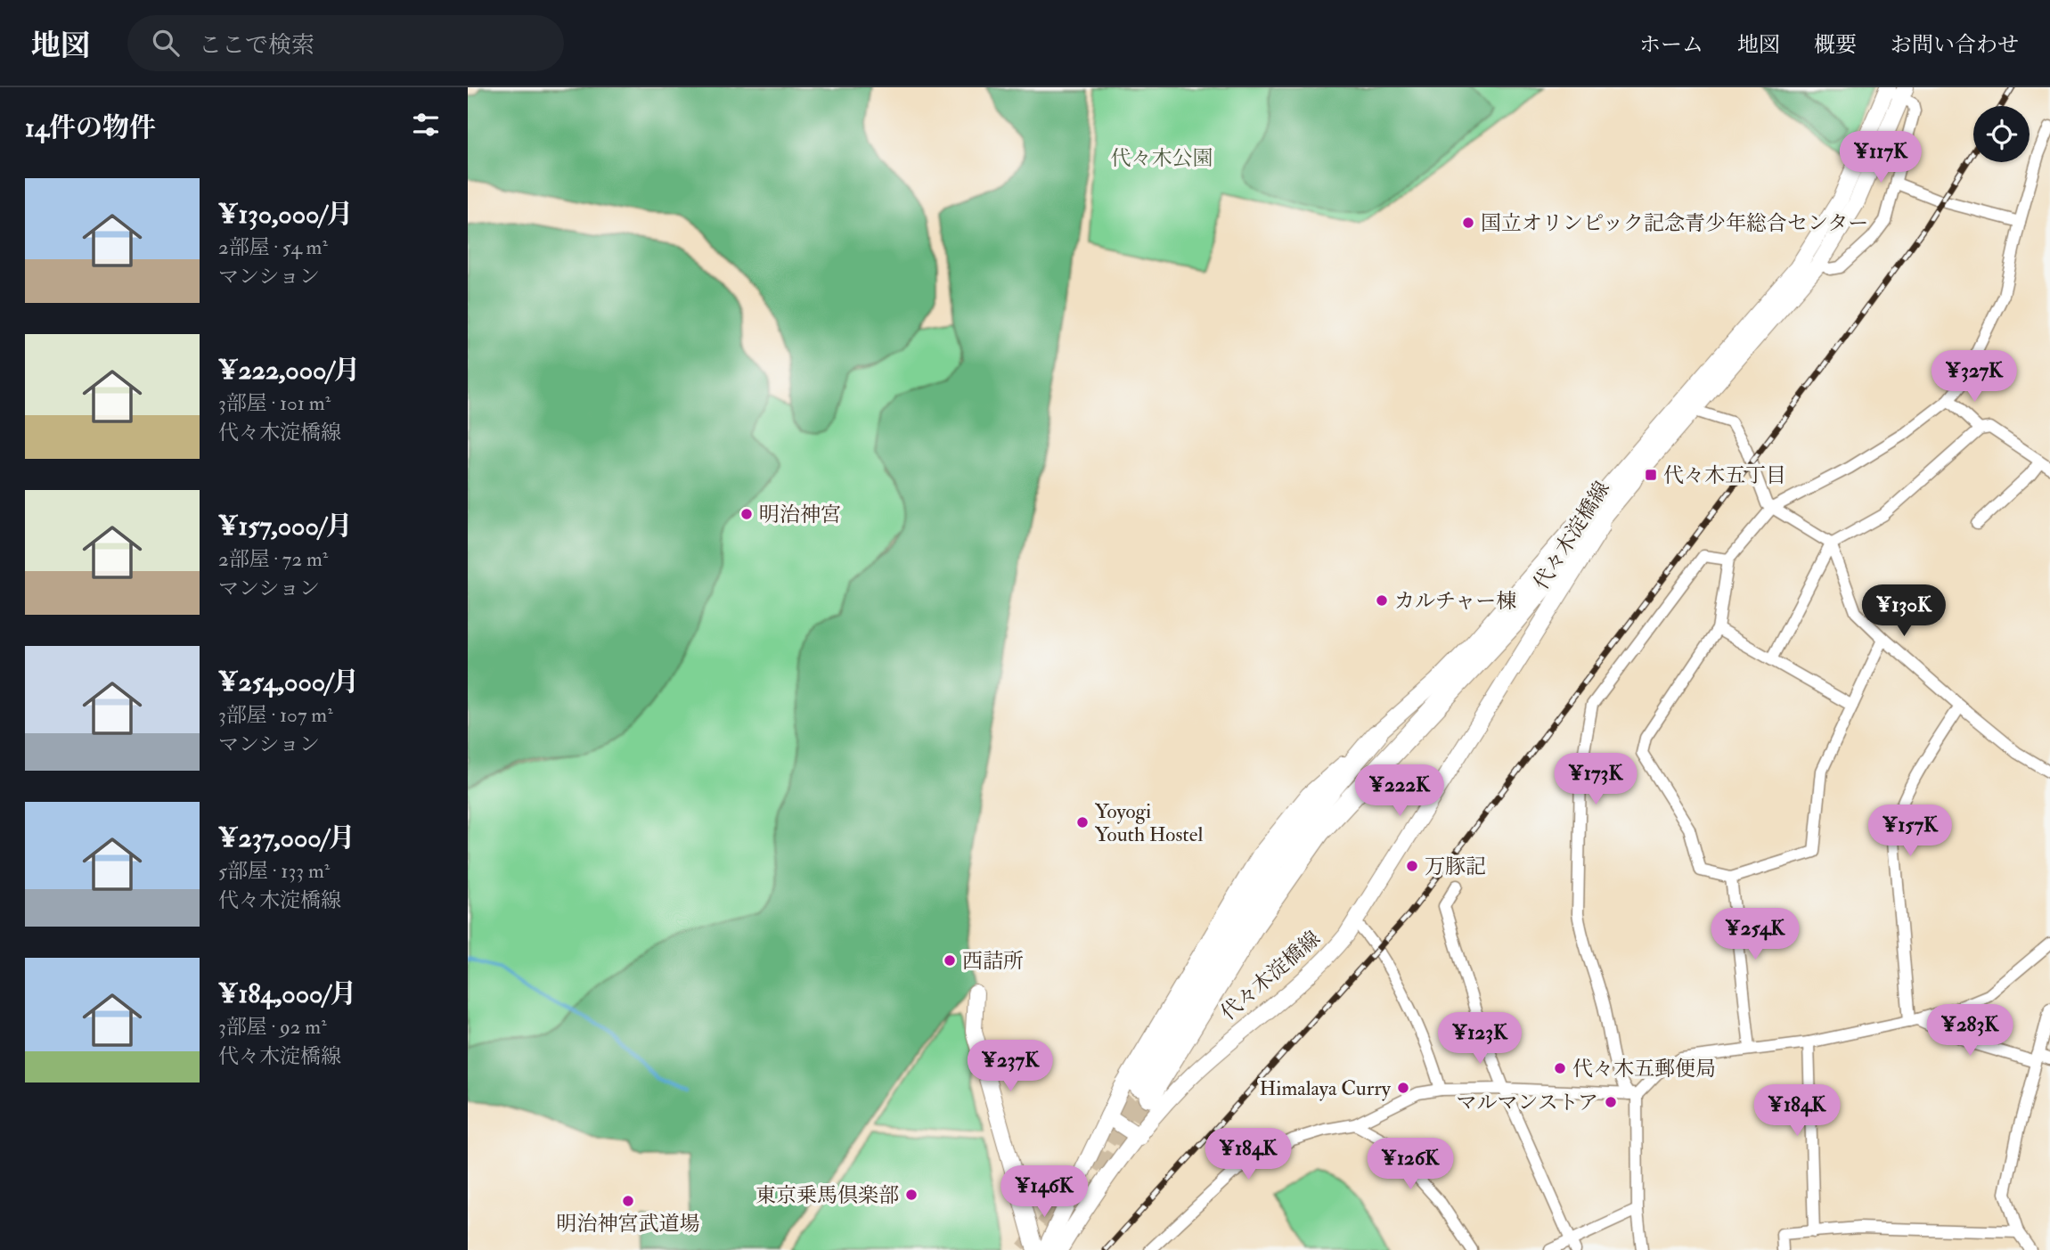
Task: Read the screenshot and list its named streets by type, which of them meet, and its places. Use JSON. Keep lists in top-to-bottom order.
{
  "streets": {
    "street": ["代々木淀橋線"]
  },
  "parks": ["代々木公園"],
  "places": {
    "other": [
      "国立オリンピック記念青少年総合センター",
      "明治神宮",
      "カルチャー棟",
      "Yoyogi Youth Hostel",
      "万豚記",
      "西詰所",
      "代々木五郵便局",
      "Himalaya Curry",
      "マルマンストア",
      "東京乗馬倶楽部",
      "明治神宮武道場"
    ],
    "transit": ["代々木五丁目"]
  },
  "page": {
    "header": "地図",
    "search": "ここで検索",
    "nav": [
      "ホーム",
      "地図",
      "概要",
      "お問い合わせ"
    ],
    "heading": "14件の物件",
    "price": [
      "¥117K",
      "¥327K",
      "¥130K",
      "¥173K",
      "¥222K",
      "¥157K",
      "¥254K",
      "¥283K",
      "¥123K",
      "¥237K",
      "¥184K",
      "¥184K",
      "¥126K",
      "¥146K"
    ],
    "list": [
      {
        "name": "¥130,000/月",
        "note": "2部屋 · 54 m² · マンション"
      },
      {
        "name": "¥222,000/月",
        "note": "3部屋 · 101 m² · 代々木淀橋線"
      },
      {
        "name": "¥157,000/月",
        "note": "2部屋 · 72 m² · マンション"
      },
      {
        "name": "¥254,000/月",
        "note": "3部屋 · 107 m² · マンション"
      },
      {
        "name": "¥237,000/月",
        "note": "5部屋 · 133 m² · 代々木淀橋線"
      },
      {
        "name": "¥184,000/月",
        "note": "3部屋 · 92 m² · 代々木淀橋線"
      }
    ]
  }
}
